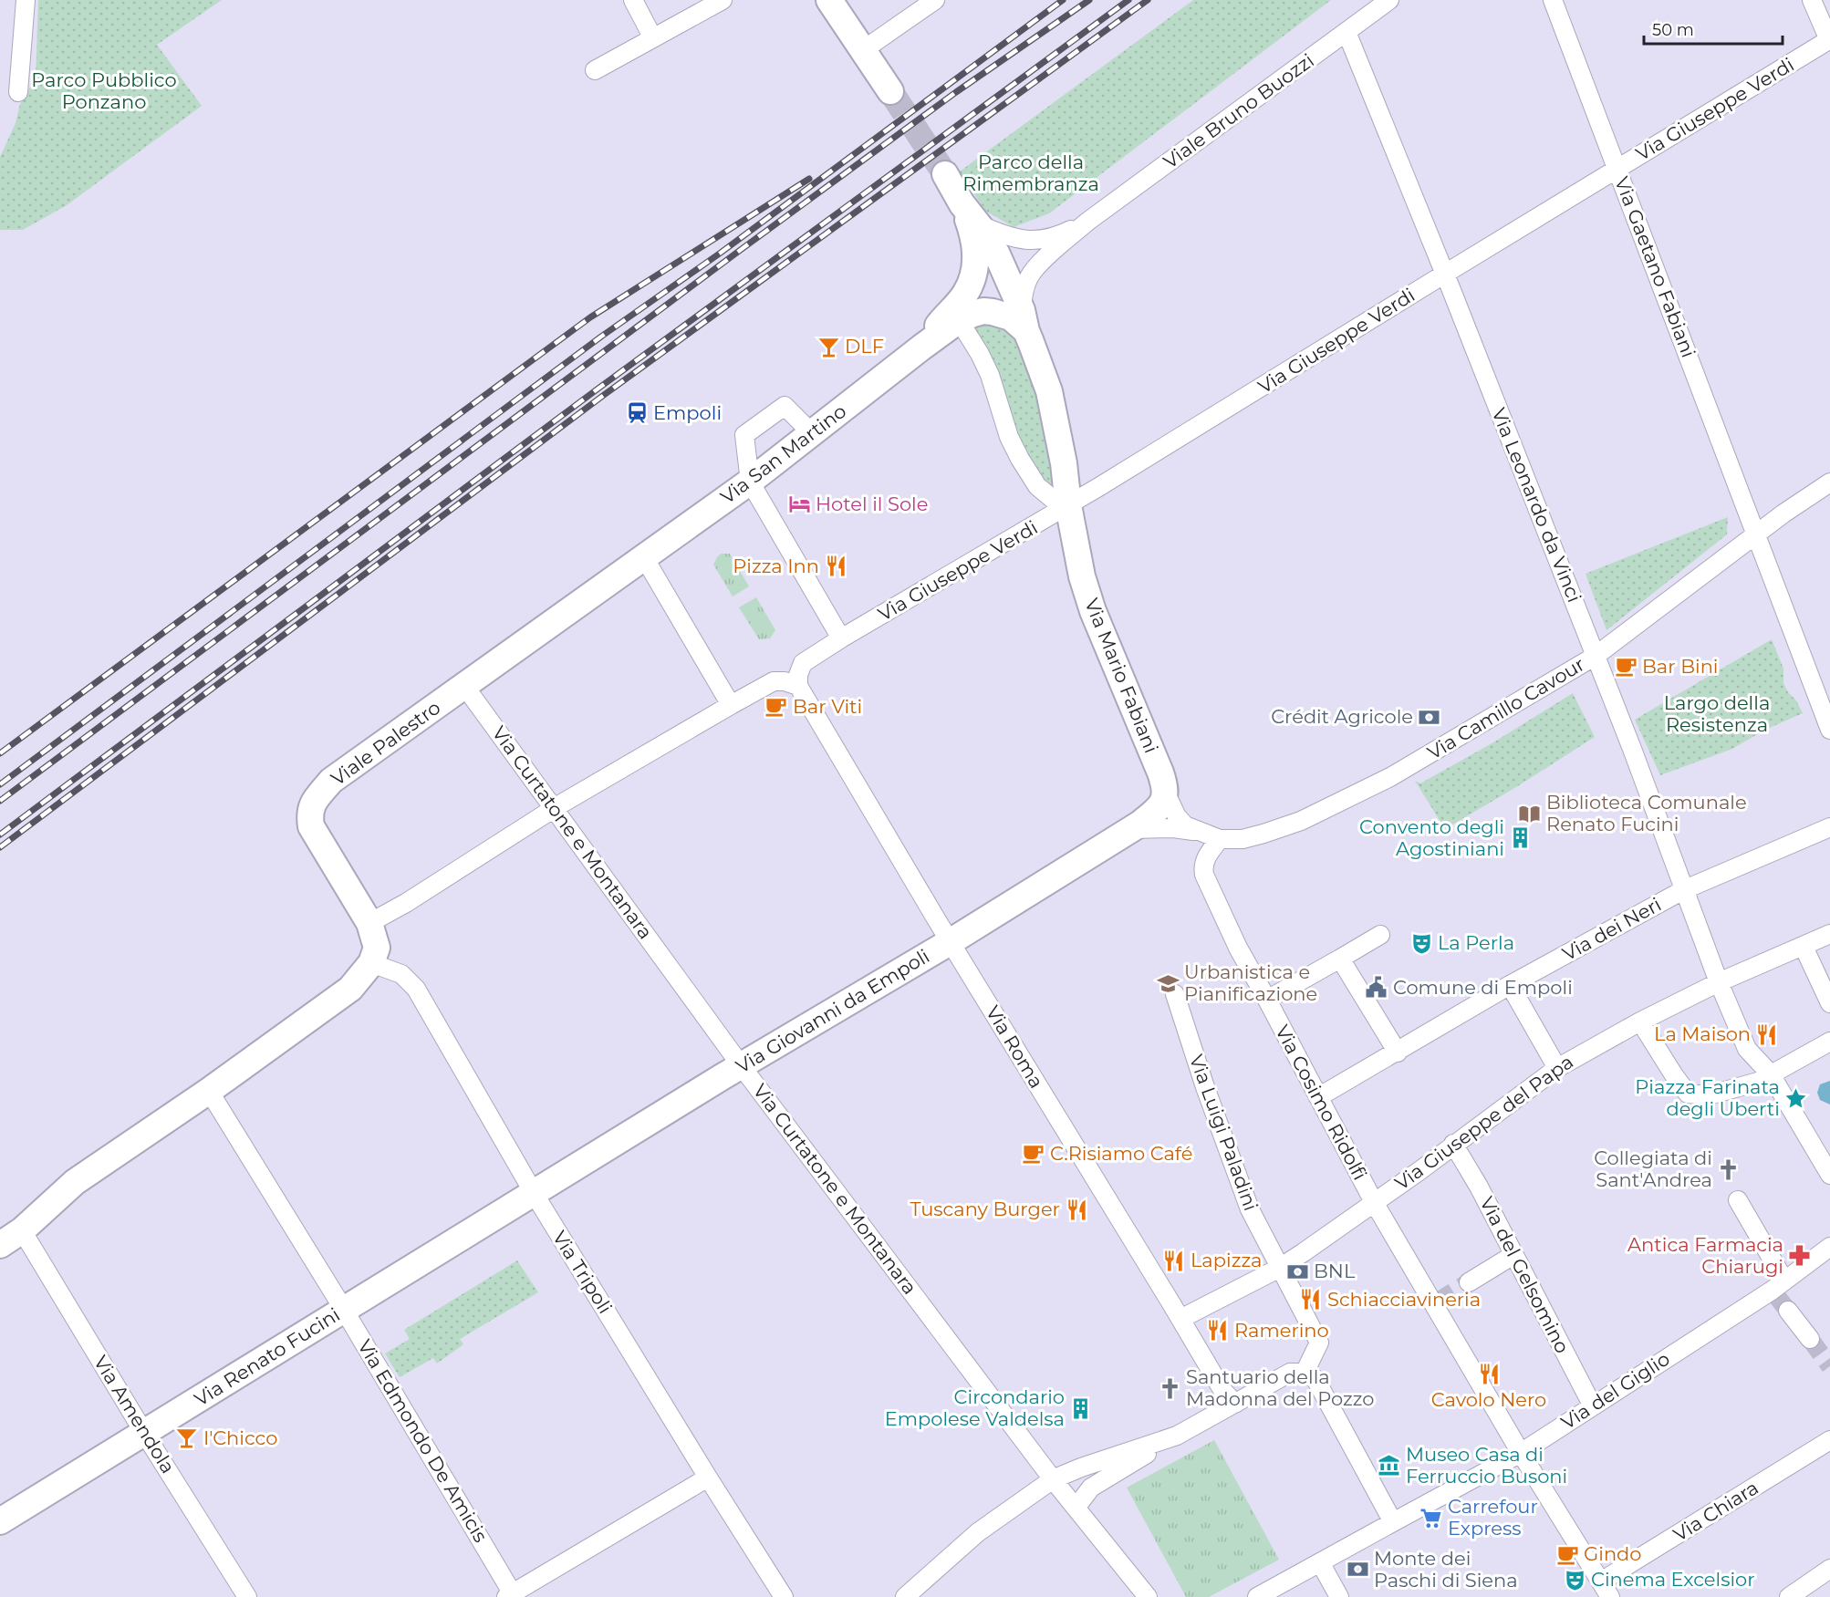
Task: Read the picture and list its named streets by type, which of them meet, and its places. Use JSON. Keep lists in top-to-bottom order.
{
  "streets": {
    "main road": [
      "Via San Martino",
      "Via Mario Fabiani",
      "Viale Palestro",
      "Via Giovanni da Empoli",
      "Via Renato Fucini"
    ],
    "street": [
      "Via Giuseppe Verdi",
      "Viale Bruno Buozzi",
      "Via Gaetano Fabiani",
      "Via Leonardo da Vinci",
      "Via Camillo Cavour",
      "Via Curtatone e Montanara",
      "Via dei Neri",
      "Via Roma",
      "Via Cosimo Ridolfi",
      "Via Giuseppe del Papa",
      "Via Luigi Paladini",
      "Via Tripoli",
      "Via del Gelsomino",
      "Via del Giglio",
      "Via Amendola",
      "Via Edmondo De Amicis",
      "Via Chiara"
    ]
  },
  "crossings": [
    ["Via Giuseppe Verdi", "Via Gaetano Fabiani"],
    ["Via Giuseppe Verdi", "Via Leonardo da Vinci"],
    ["Via Giuseppe Verdi", "Via Mario Fabiani"],
    ["Via Giuseppe Verdi", "Via Roma"],
    ["Viale Bruno Buozzi", "Via Leonardo da Vinci"],
    ["Viale Bruno Buozzi", "Via Mario Fabiani"],
    ["Via Gaetano Fabiani", "Via Camillo Cavour"],
    ["Via San Martino", "Viale Palestro"],
    ["Via Leonardo da Vinci", "Via Camillo Cavour"],
    ["Via Leonardo da Vinci", "Via dei Neri"],
    ["Via Leonardo da Vinci", "Via Giuseppe del Papa"],
    ["Via Mario Fabiani", "Via Camillo Cavour"],
    ["Via Mario Fabiani", "Via Giovanni da Empoli"],
    ["Via Camillo Cavour", "Via Cosimo Ridolfi"],
    ["Viale Palestro", "Via Curtatone e Montanara"],
    ["Viale Palestro", "Via Tripoli"],
    ["Via Curtatone e Montanara", "Via Giovanni da Empoli"],
    ["Via dei Neri", "Via Cosimo Ridolfi"],
    ["Via Giovanni da Empoli", "Via Roma"],
    ["Via Giovanni da Empoli", "Via Tripoli"],
    ["Via Giovanni da Empoli", "Via Renato Fucini"],
    ["Via Roma", "Via Giuseppe del Papa"],
    ["Via Cosimo Ridolfi", "Via Giuseppe del Papa"],
    ["Via Cosimo Ridolfi", "Via del Giglio"],
    ["Via Cosimo Ridolfi", "Via Chiara"],
    ["Via Giuseppe del Papa", "Via Luigi Paladini"],
    ["Via Giuseppe del Papa", "Via del Gelsomino"],
    ["Via Tripoli", "Via Renato Fucini"],
    ["Via del Gelsomino", "Via del Giglio"],
    ["Via Renato Fucini", "Via Amendola"],
    ["Via Renato Fucini", "Via Edmondo De Amicis"]
  ],
  "parks": ["Parco Pubblico Ponzano", "Parco della Rimembranza", "Largo della Resistenza"],
  "places": {
    "bar": ["DLF", "I'Chicco"],
    "station": ["Empoli"],
    "hotel": ["Hotel il Sole"],
    "restaurant": [
      "Pizza Inn",
      "La Maison",
      "Tuscany Burger",
      "Lapizza",
      "Schiacciavineria",
      "Ramerino",
      "Cavolo Nero"
    ],
    "cafe": [
      "Bar Bini",
      "Bar Viti",
      "C.Risiamo Café",
      "Gindo"
    ],
    "bank": ["Crédit Agricole", "BNL", "Monte dei Paschi di Siena"],
    "library": ["Biblioteca Comunale Renato Fucini"],
    "building": ["Convento degli Agostiniani", "Circondario Empolese Valdelsa"],
    "theatre": ["La Perla", "Cinema Excelsior"],
    "school or university": ["Urbanistica e Pianificazione"],
    "public building": ["Comune di Empoli"],
    "place": ["Piazza Farinata degli Uberti"],
    "church": ["Collegiata di Sant'Andrea", "Santuario della Madonna del Pozzo"],
    "pharmacy": ["Antica Farmacia Chiarugi"],
    "museum": ["Museo Casa di Ferruccio Busoni"],
    "supermarket": ["Carrefour Express"]
  },
  "scale_bar": "50 m"
}
